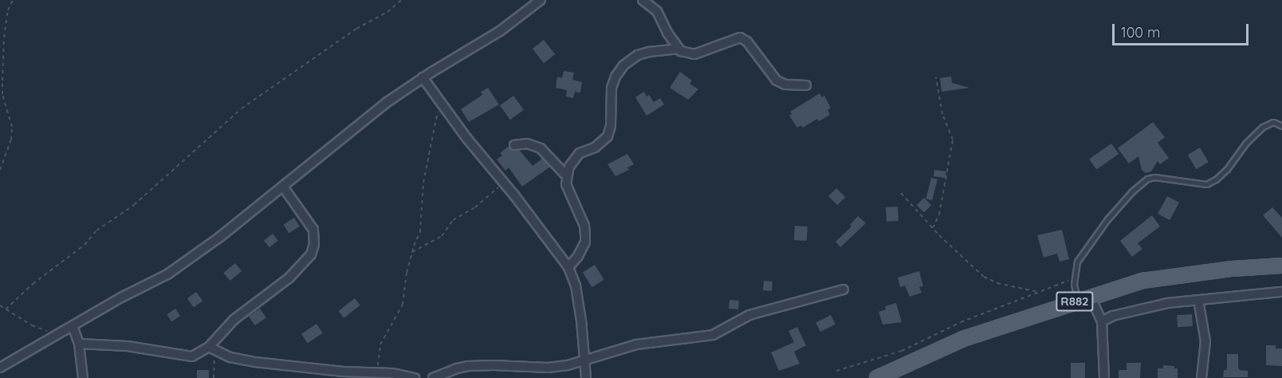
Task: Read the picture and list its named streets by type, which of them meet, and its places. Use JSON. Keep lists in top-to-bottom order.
{
  "streets": {
    "main road": ["R882"]
  },
  "scale_bar": "100 m"
}
